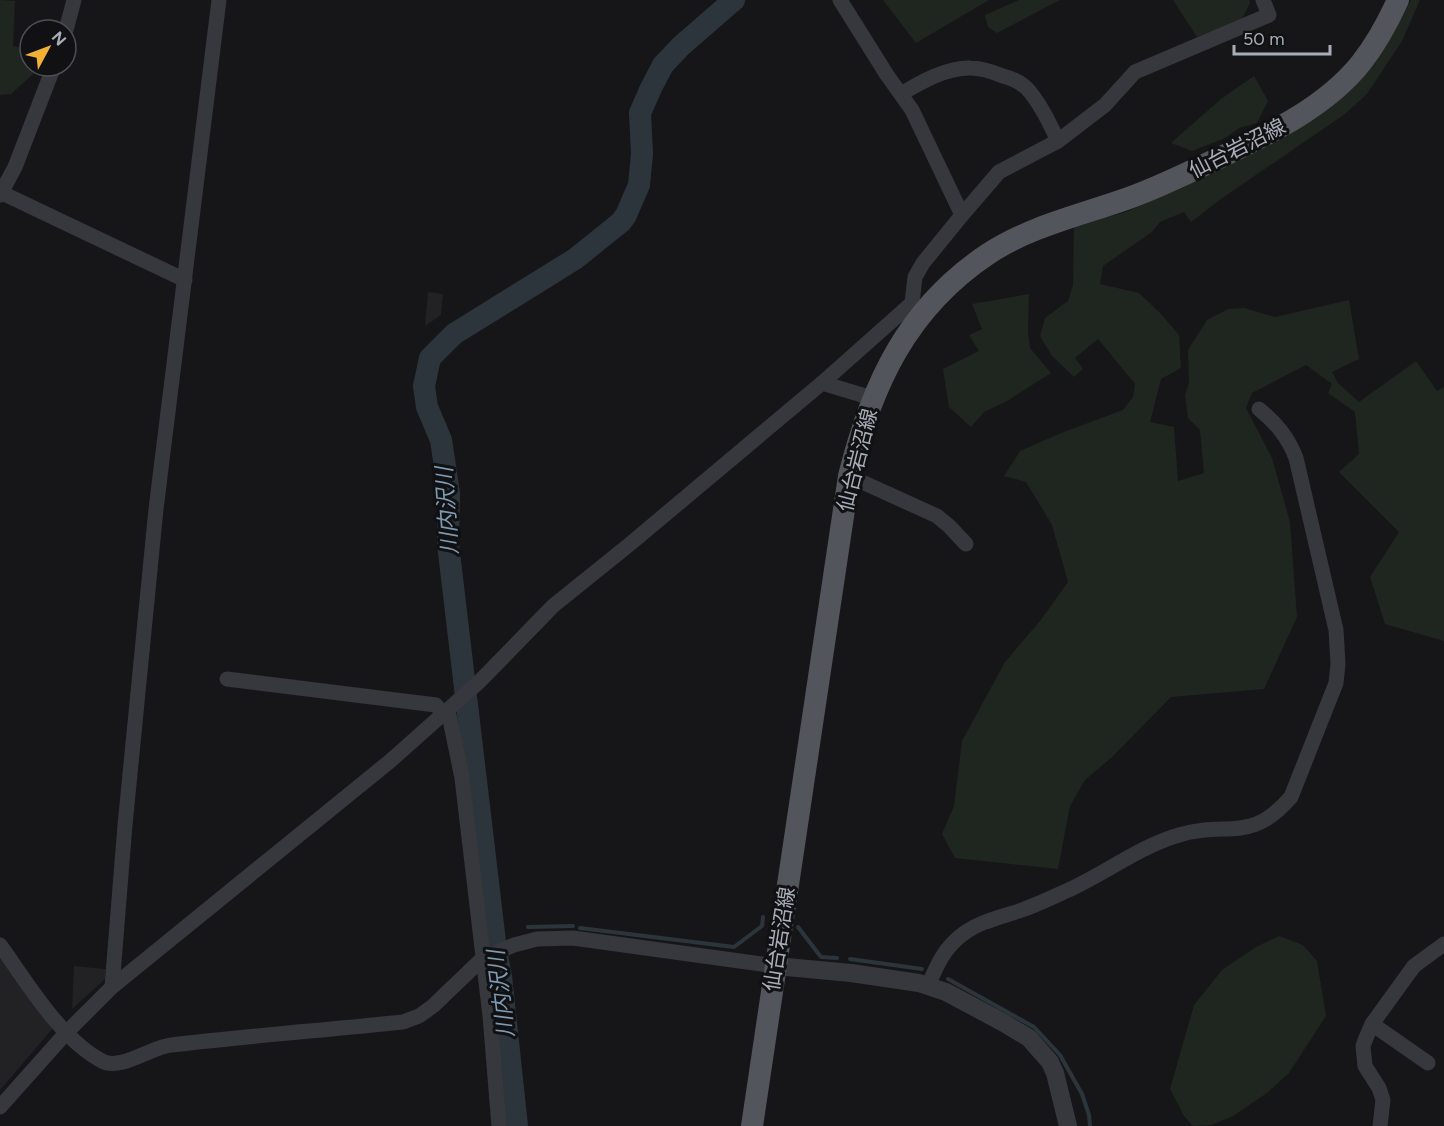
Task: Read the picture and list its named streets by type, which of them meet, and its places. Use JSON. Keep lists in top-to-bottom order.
{
  "streets": {
    "main road": ["仙台岩沼線"]
  },
  "water": ["川内沢川"],
  "scale_bar": "50 m",
  "north": "top right"
}
